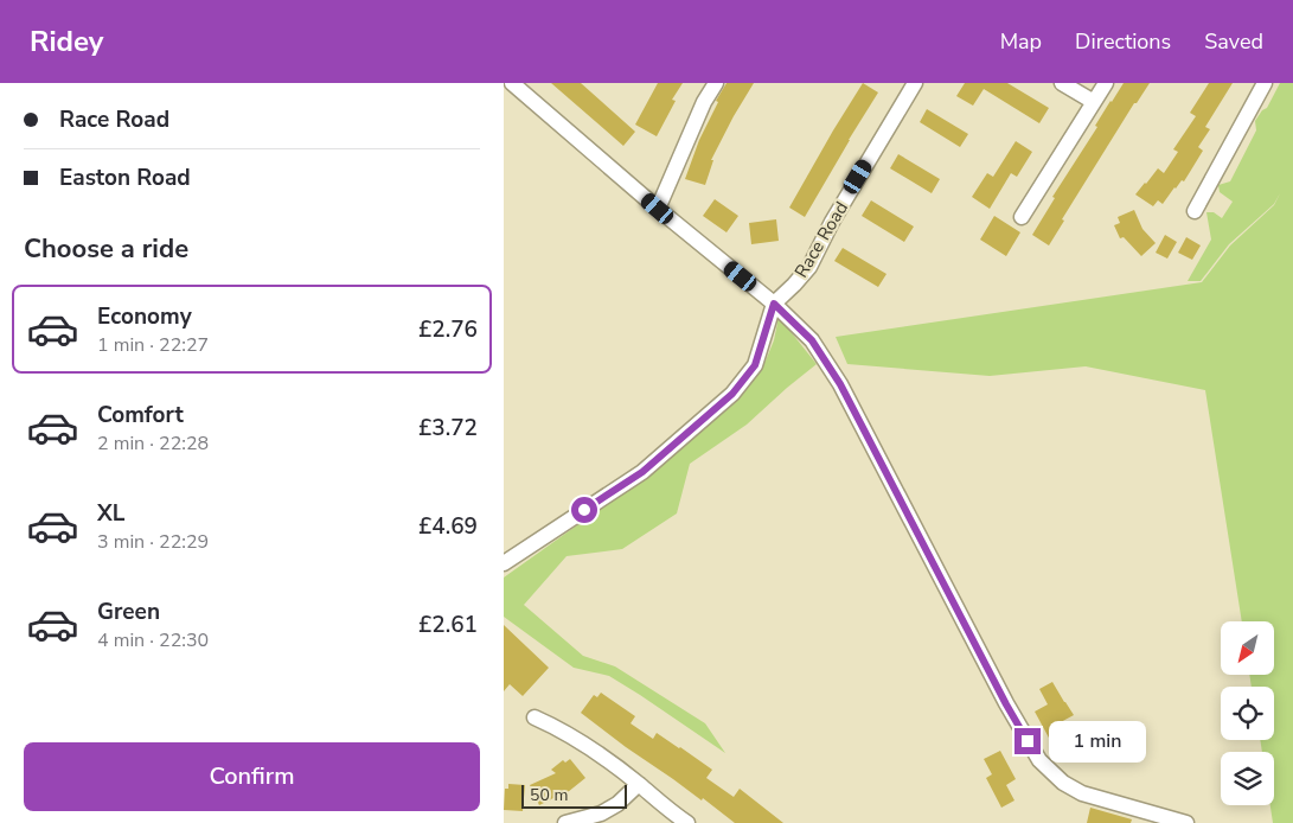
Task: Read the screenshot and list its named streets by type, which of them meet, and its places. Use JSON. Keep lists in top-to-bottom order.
{
  "streets": {
    "street": ["Race Road"]
  },
  "scale_bar": "50 m",
  "north": "bottom left",
  "page": {
    "header": "Ridey",
    "nav": ["Map", "Directions", "Saved"],
    "banner": ["Race Road", "Easton Road"],
    "heading": "Choose a ride",
    "list": [
      {
        "name": "Economy",
        "note": "1 min · 22:27",
        "value": "£2.76"
      },
      {
        "name": "Comfort",
        "note": "2 min · 22:28",
        "value": "£3.72"
      },
      {
        "name": "XL",
        "note": "3 min · 22:29",
        "value": "£4.69"
      },
      {
        "name": "Green",
        "note": "4 min · 22:30",
        "value": "£2.61"
      }
    ],
    "bubble": "1 min",
    "buttons": "Confirm",
    "scale": "50 m"
  }
}
